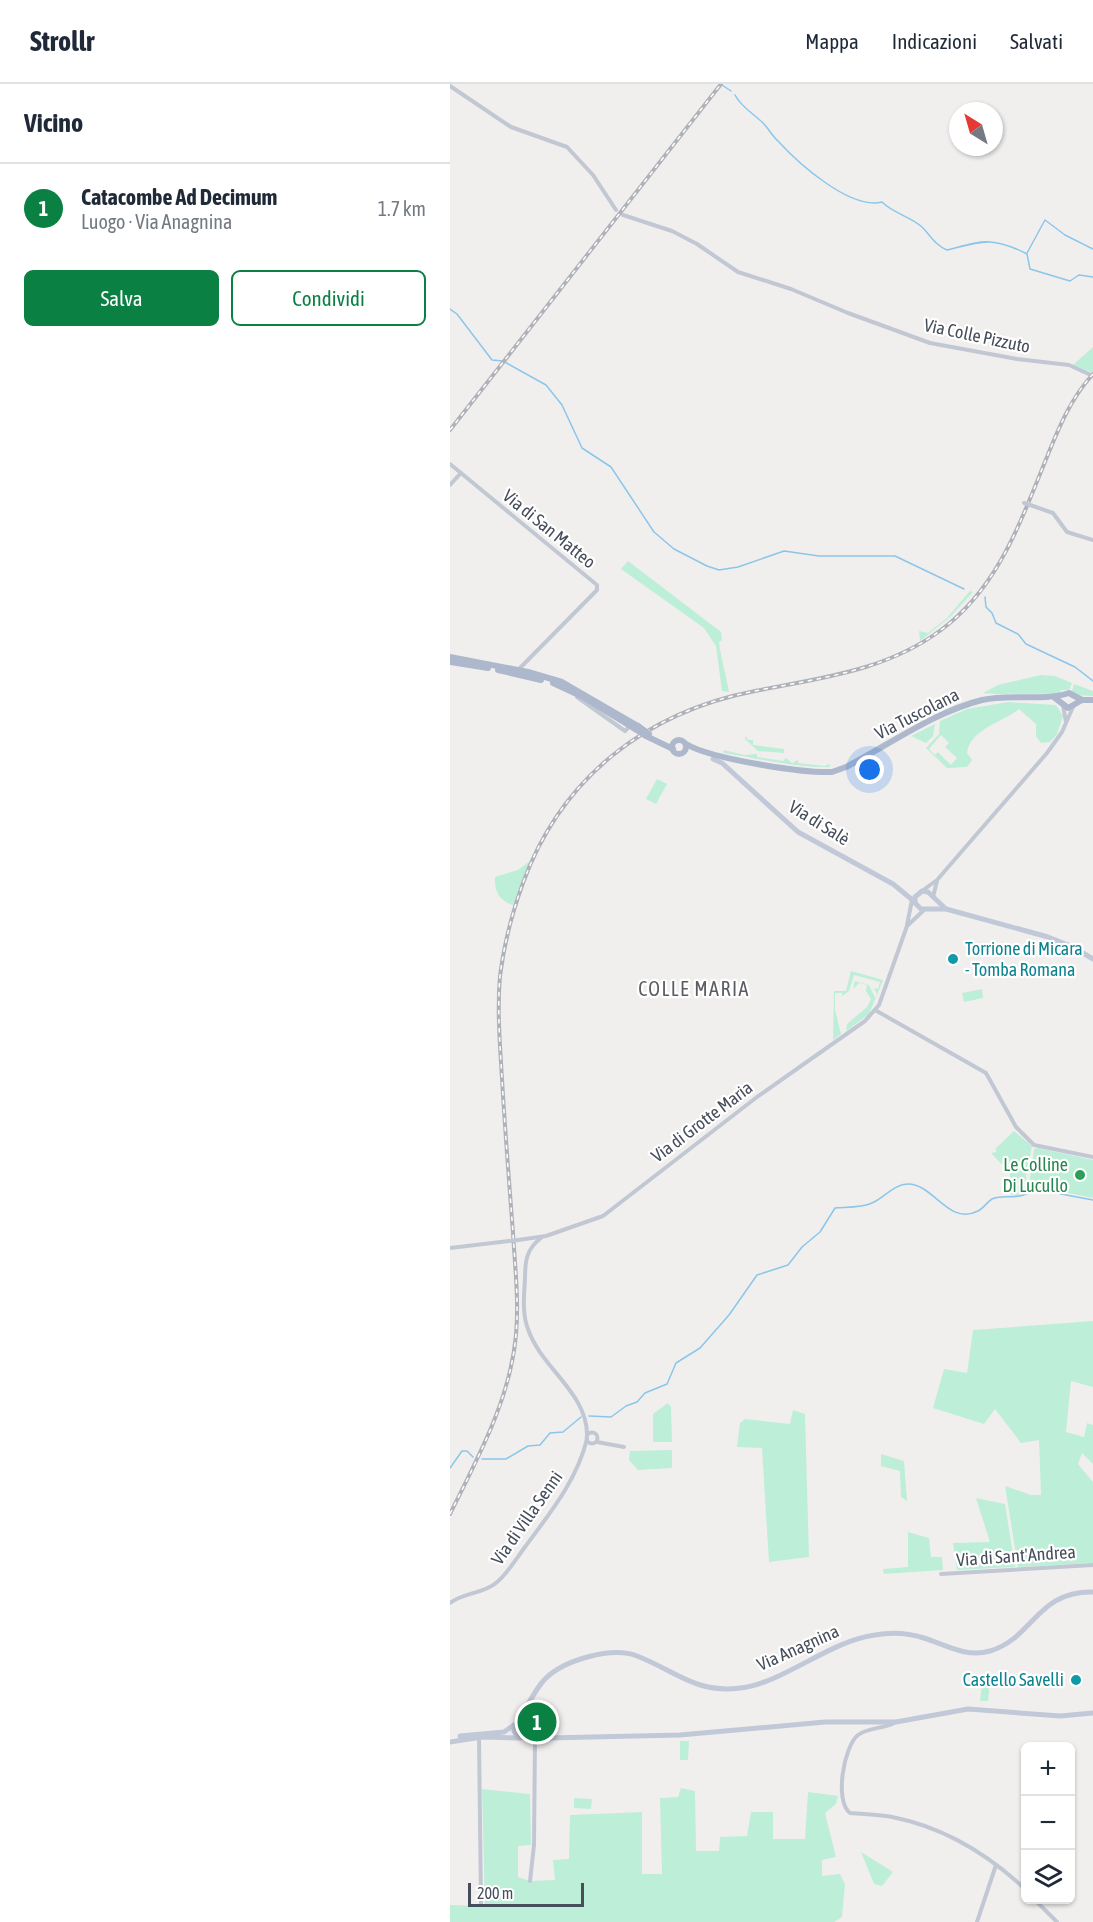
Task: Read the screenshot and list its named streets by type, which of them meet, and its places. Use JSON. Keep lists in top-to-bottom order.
{
  "streets": {
    "main road": ["Via Tuscolana", "Via di Salè", "Via Anagnina"],
    "street": [
      "Via Colle Pizzuto",
      "Via di San Matteo",
      "Via di Grotte Maria",
      "Via di Villa Senni",
      "Via di Sant'Andrea"
    ]
  },
  "crossings": [
    ["Via Tuscolana", "Via di Salè"],
    ["Via di Salè", "Via di Grotte Maria"],
    ["Via di Grotte Maria", "Via di Villa Senni"]
  ],
  "districts": ["COLLE MARIA"],
  "places": ["Torrione di Micara - Tomba Romana", "Le Colline Di Lucullo", "Castello Savelli"],
  "scale_bar": "200 m",
  "north": "top left",
  "page": {
    "header": "Strollr",
    "nav": ["Mappa", "Indicazioni", "Salvati"],
    "heading": "Vicino",
    "list": [
      {
        "mark": "1",
        "name": "Catacombe Ad Decimum",
        "note": "Luogo · Via Anagnina",
        "value": "1.7 km"
      }
    ],
    "buttons": ["Salva", "Condividi"],
    "pins": "1",
    "map_buttons": ["+", "−"],
    "scale": "200 m"
  }
}
